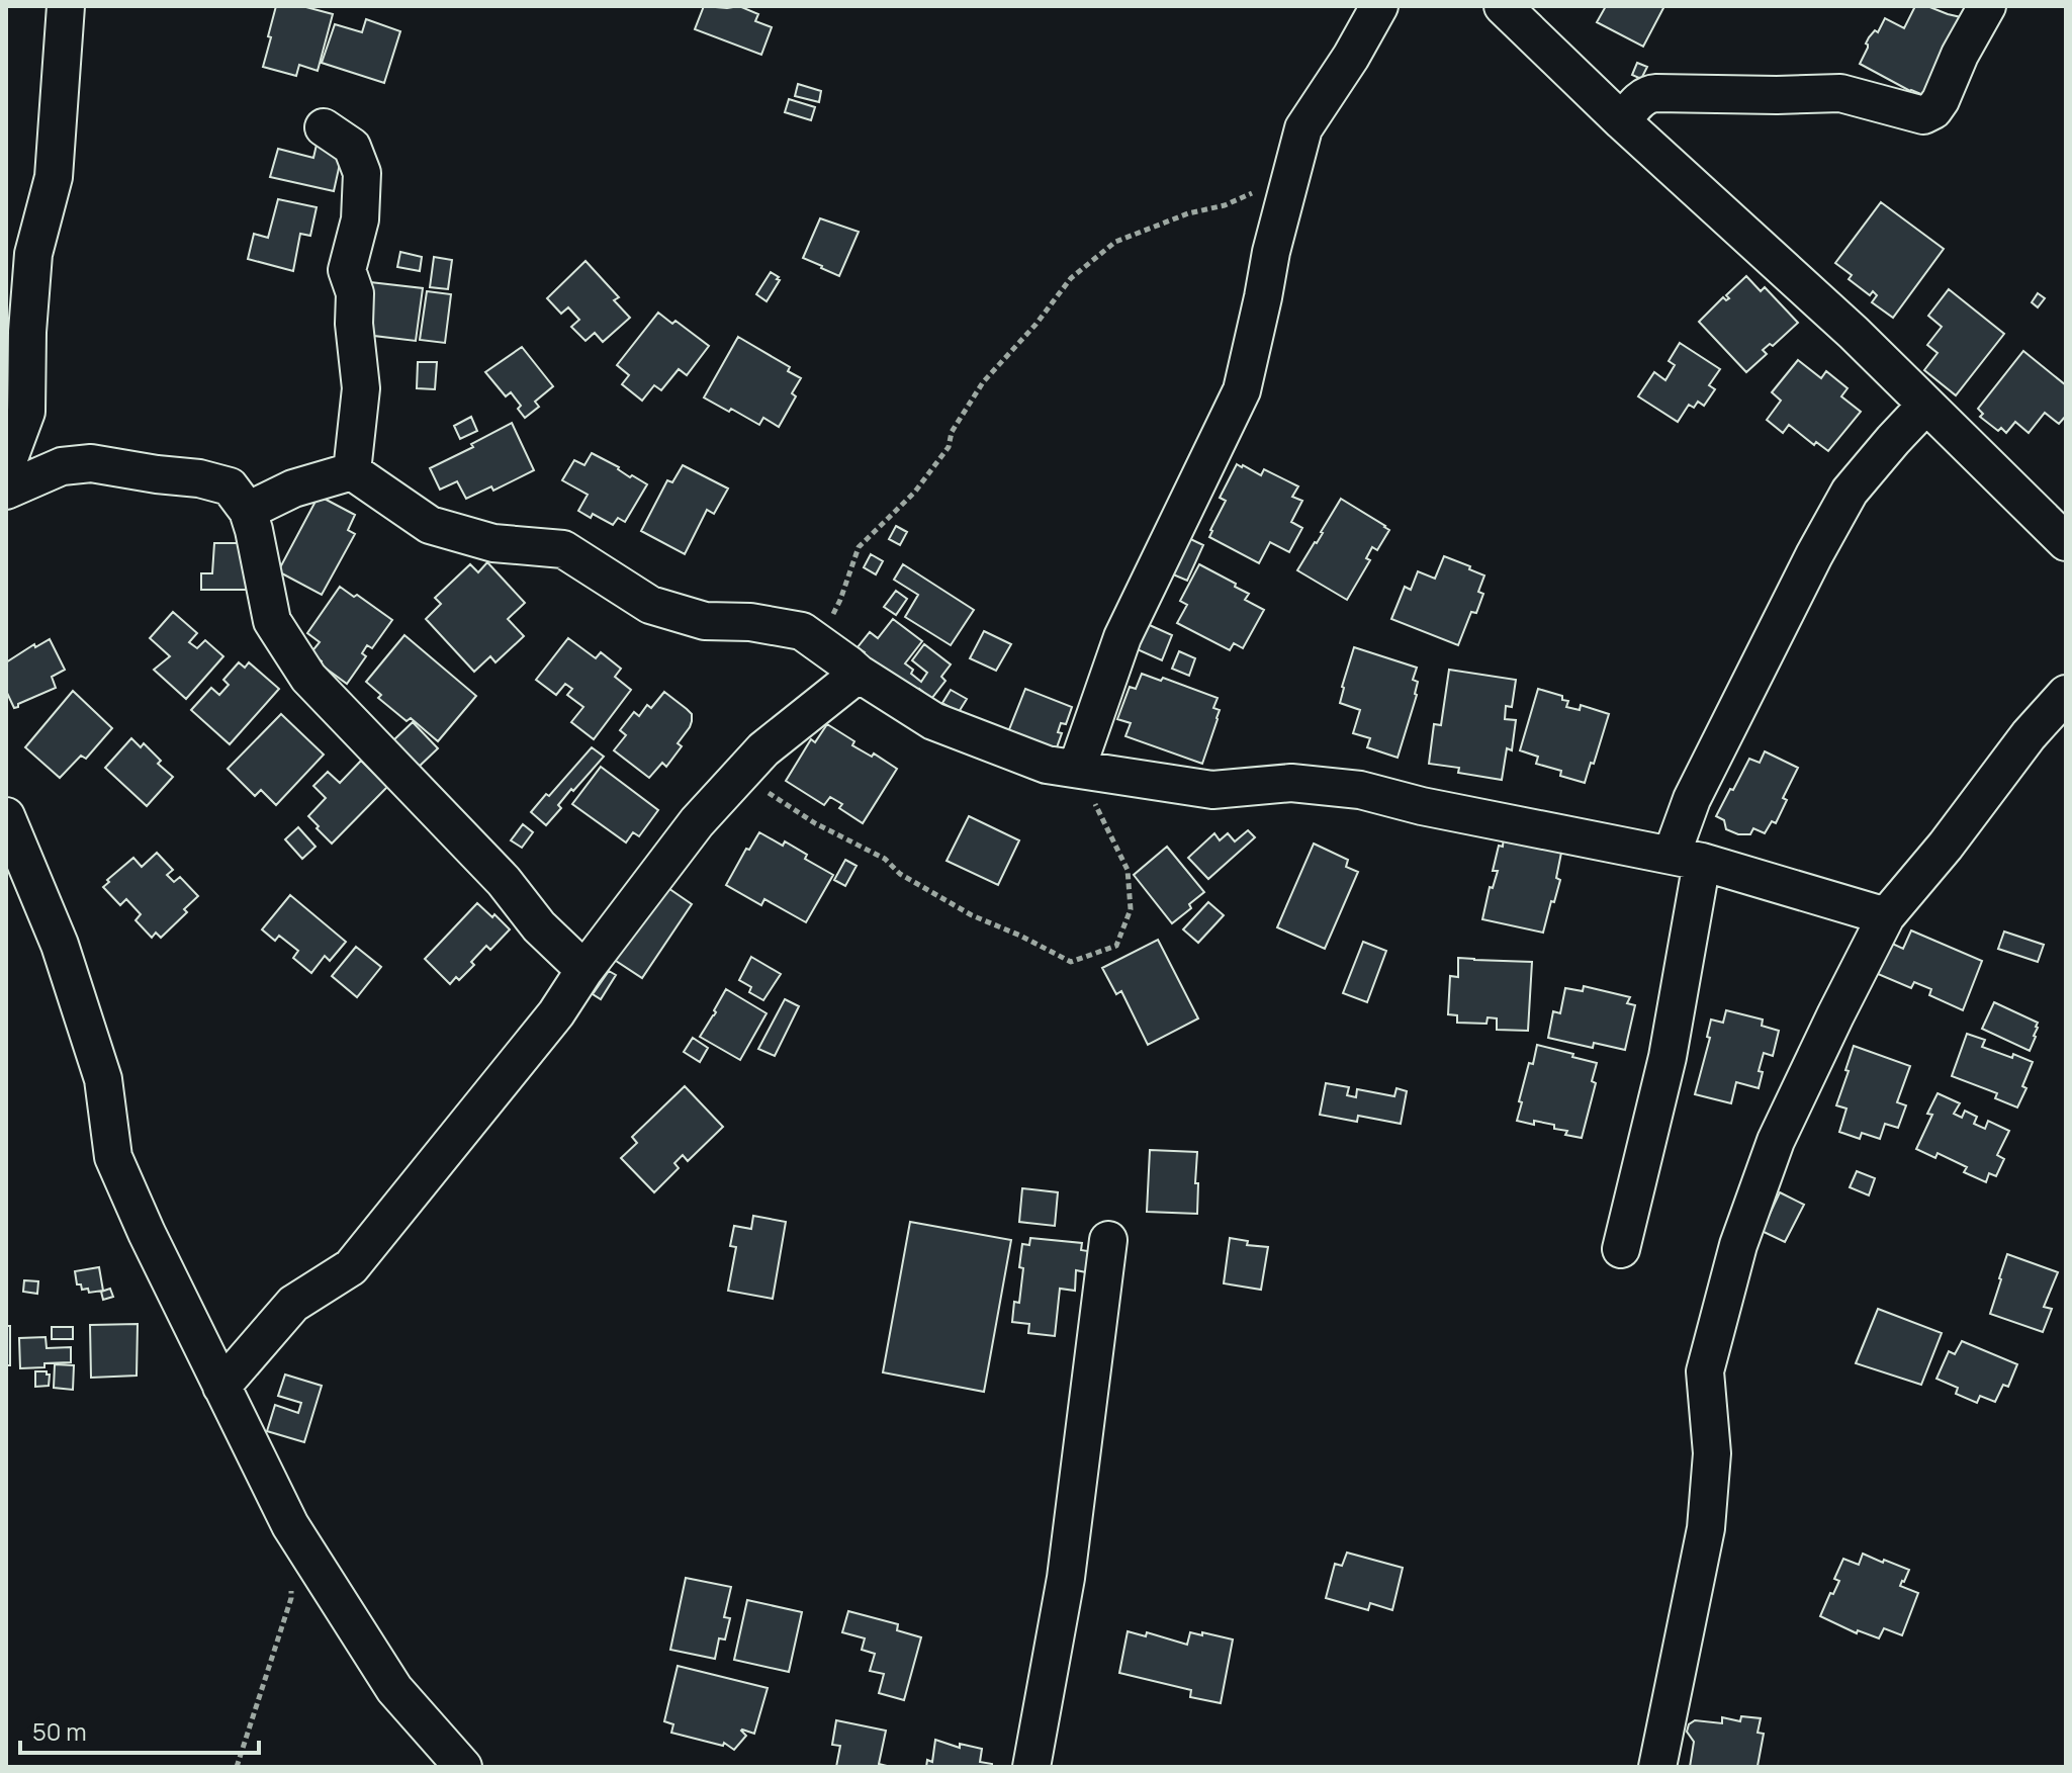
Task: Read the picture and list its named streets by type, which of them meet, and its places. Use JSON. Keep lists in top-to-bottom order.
{
  "scale_bar": "50 m"
}
